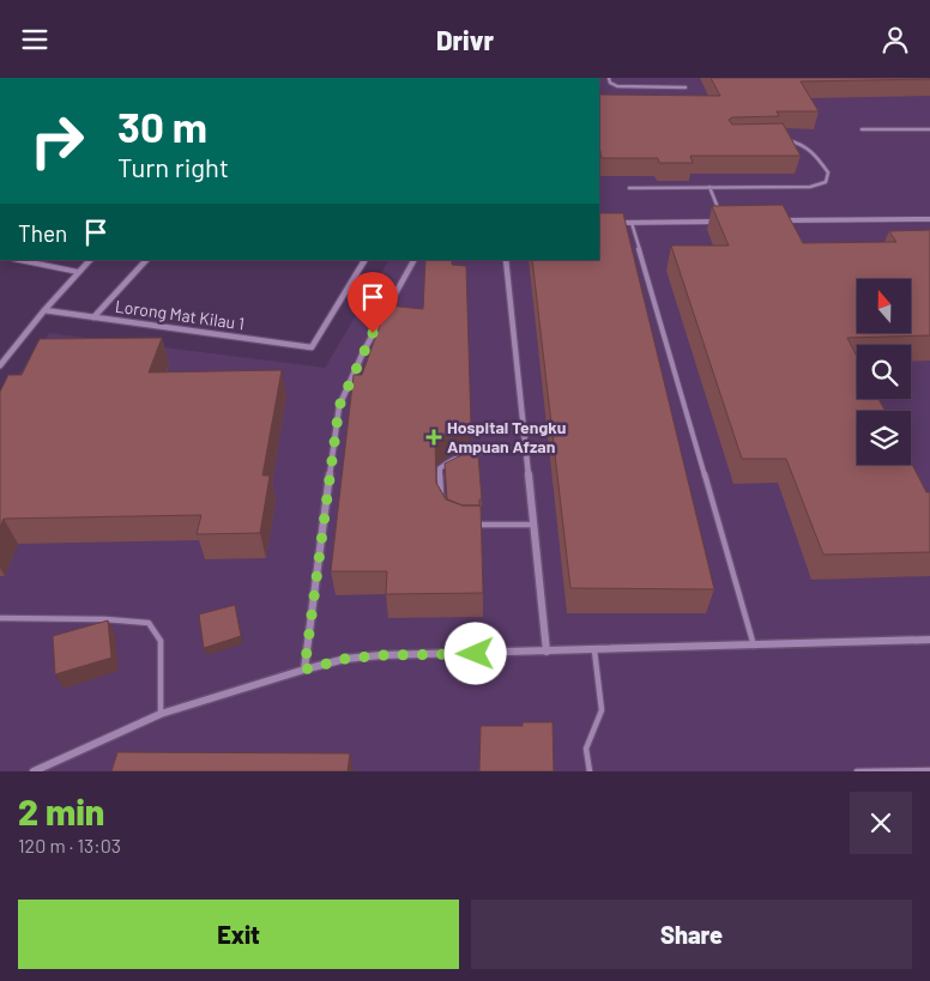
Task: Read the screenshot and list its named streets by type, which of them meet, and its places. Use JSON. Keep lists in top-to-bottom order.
{
  "streets": {
    "street": ["Lorong Mat Kilau 1"]
  },
  "places": {
    "health": ["Hospital Tengku Ampuan Afzan"]
  },
  "north": "top",
  "page": {
    "header": "Drivr",
    "turn": ["30 m", "Turn right"],
    "then": "Then",
    "heading": ["2 min", "120 m · 13:03"],
    "buttons": ["Exit", "Share"]
  }
}
